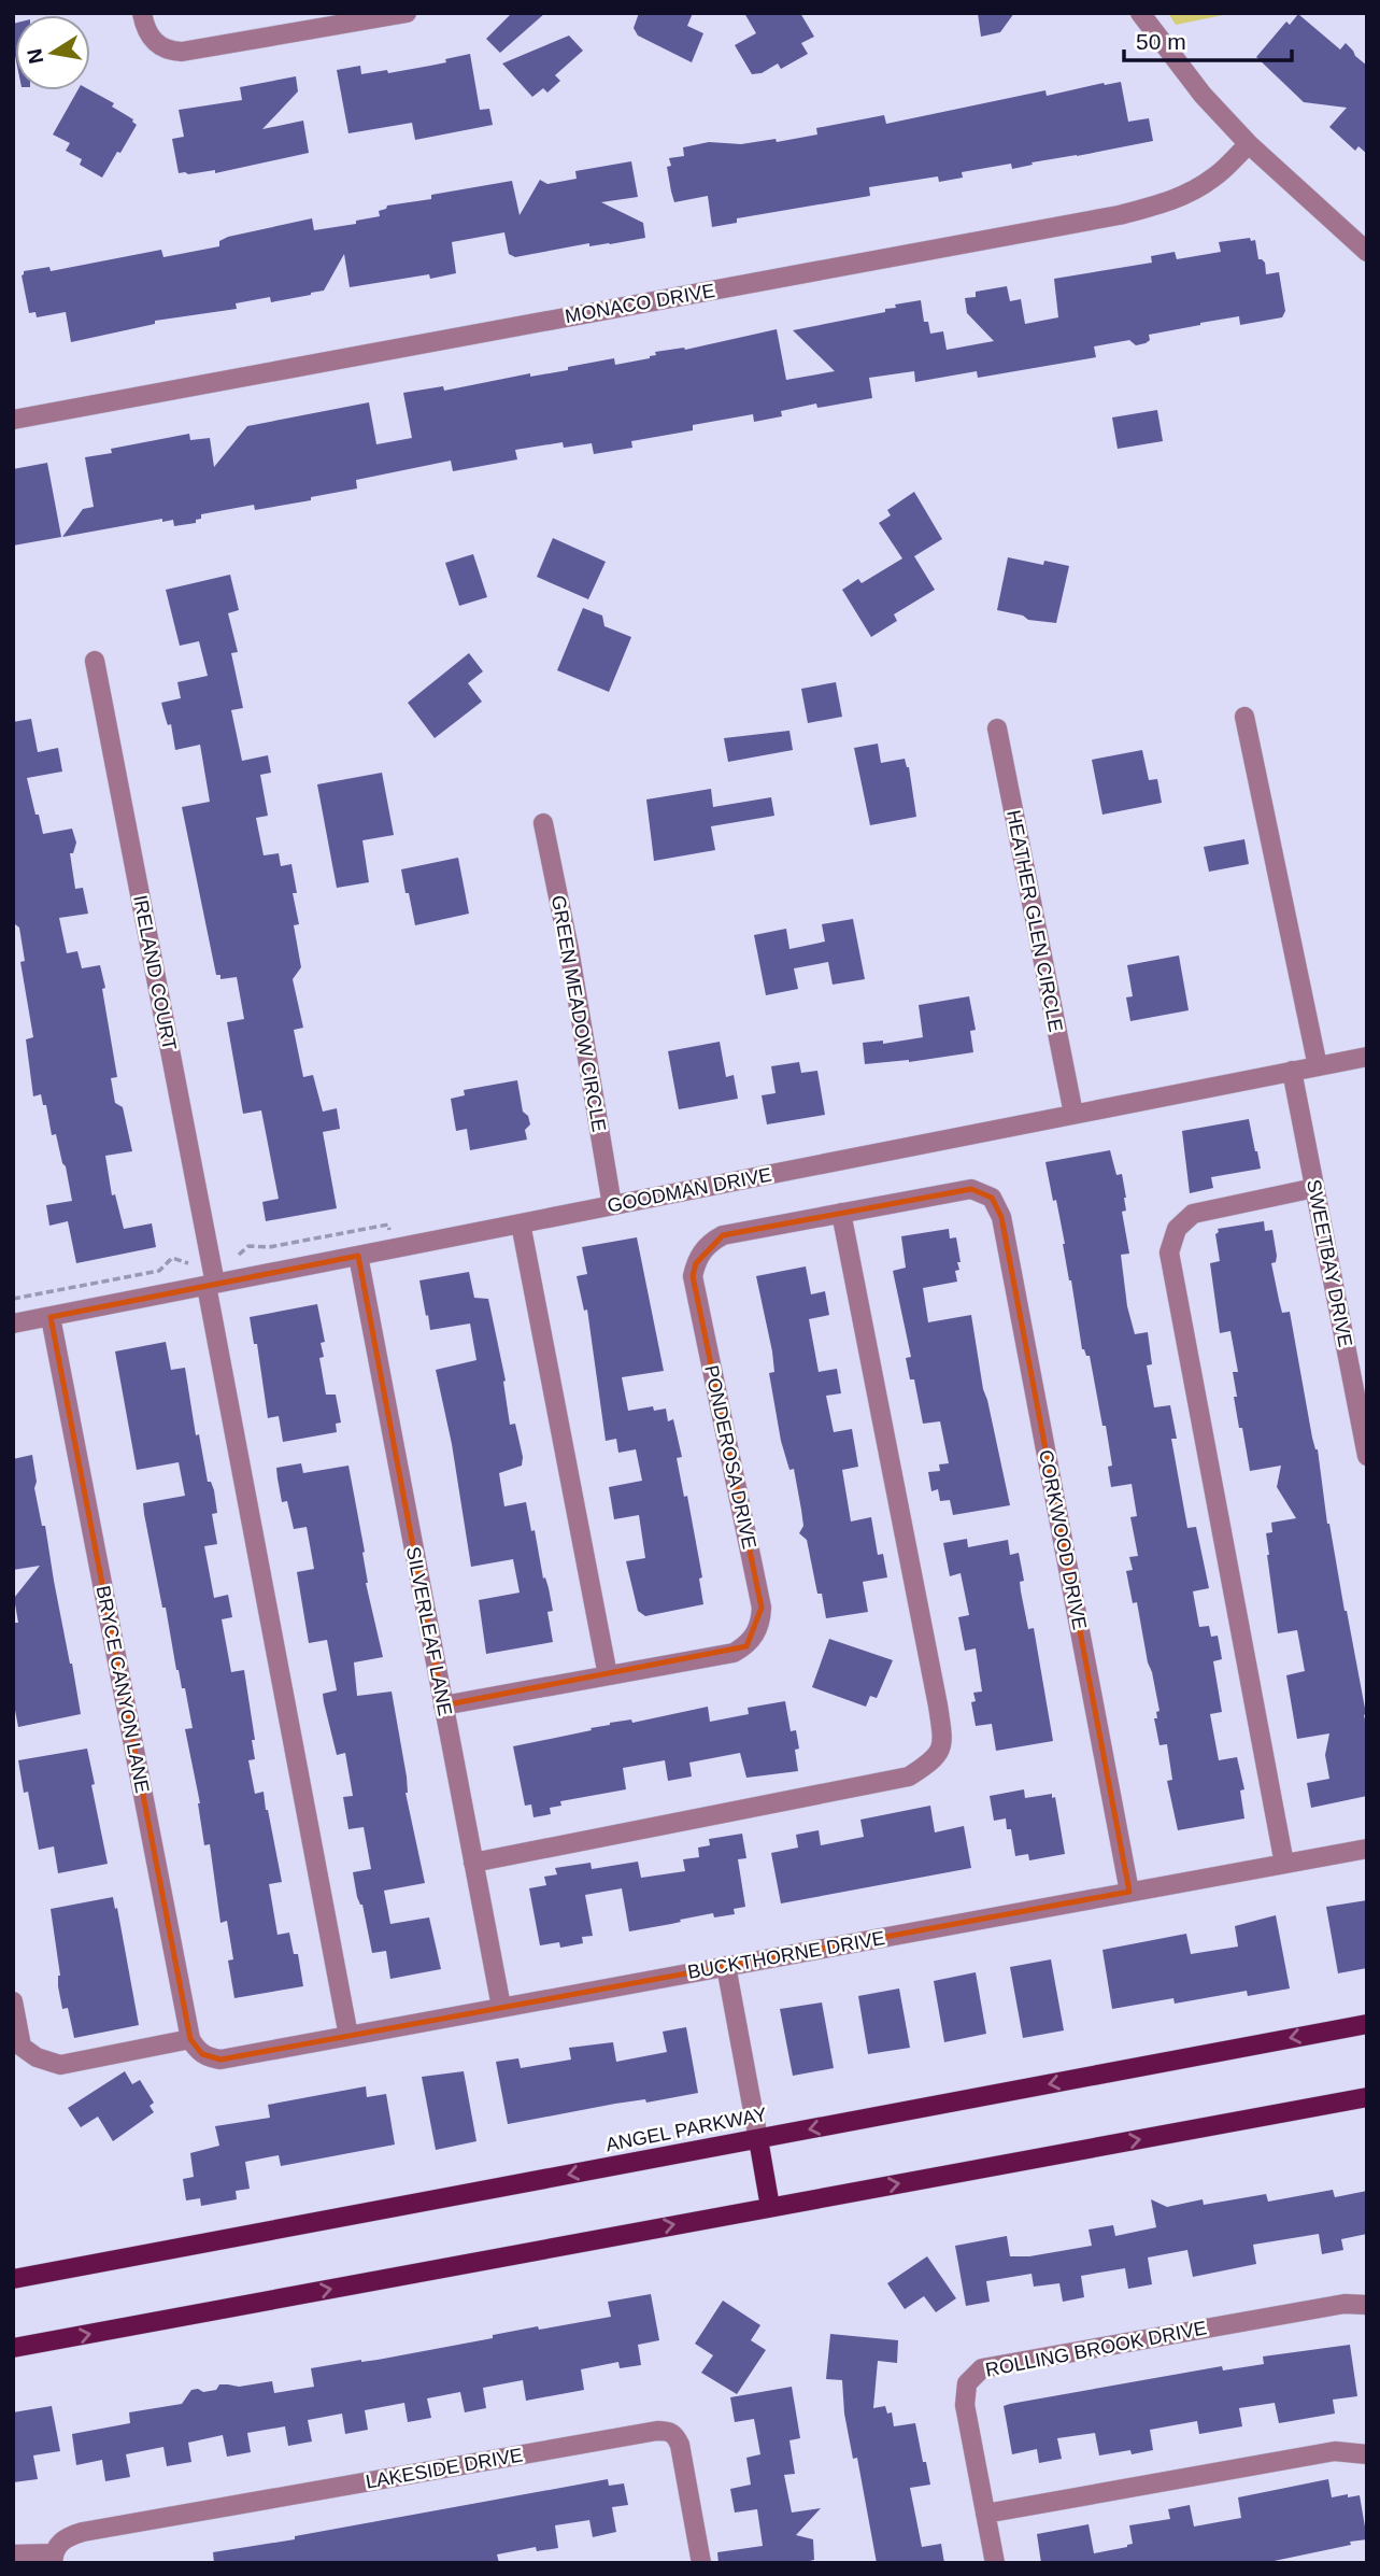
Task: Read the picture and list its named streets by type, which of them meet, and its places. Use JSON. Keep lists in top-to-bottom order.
{
  "streets": {
    "main road": ["ANGEL PARKWAY"],
    "street": [
      "MONACO DRIVE",
      "HEATHER GLEN CIRCLE",
      "IRELAND COURT",
      "GREEN MEADOW CIRCLE",
      "GOODMAN DRIVE",
      "SWEETBAY DRIVE",
      "PONDEROSA DRIVE",
      "CORKWOOD DRIVE",
      "SILVERLEAF LANE",
      "BRYCE CANYON LANE",
      "BUCKTHORNE DRIVE",
      "ROLLING BROOK DRIVE",
      "LAKESIDE DRIVE"
    ]
  },
  "crossings": [
    ["HEATHER GLEN CIRCLE", "GOODMAN DRIVE"],
    ["IRELAND COURT", "GOODMAN DRIVE"],
    ["IRELAND COURT", "BUCKTHORNE DRIVE"],
    ["GREEN MEADOW CIRCLE", "GOODMAN DRIVE"],
    ["GOODMAN DRIVE", "SWEETBAY DRIVE"],
    ["GOODMAN DRIVE", "SILVERLEAF LANE"],
    ["GOODMAN DRIVE", "BRYCE CANYON LANE"],
    ["PONDEROSA DRIVE", "CORKWOOD DRIVE"],
    ["PONDEROSA DRIVE", "SILVERLEAF LANE"],
    ["CORKWOOD DRIVE", "BUCKTHORNE DRIVE"],
    ["SILVERLEAF LANE", "BUCKTHORNE DRIVE"],
    ["BRYCE CANYON LANE", "BUCKTHORNE DRIVE"]
  ],
  "scale_bar": "50 m",
  "north": "left"
}
